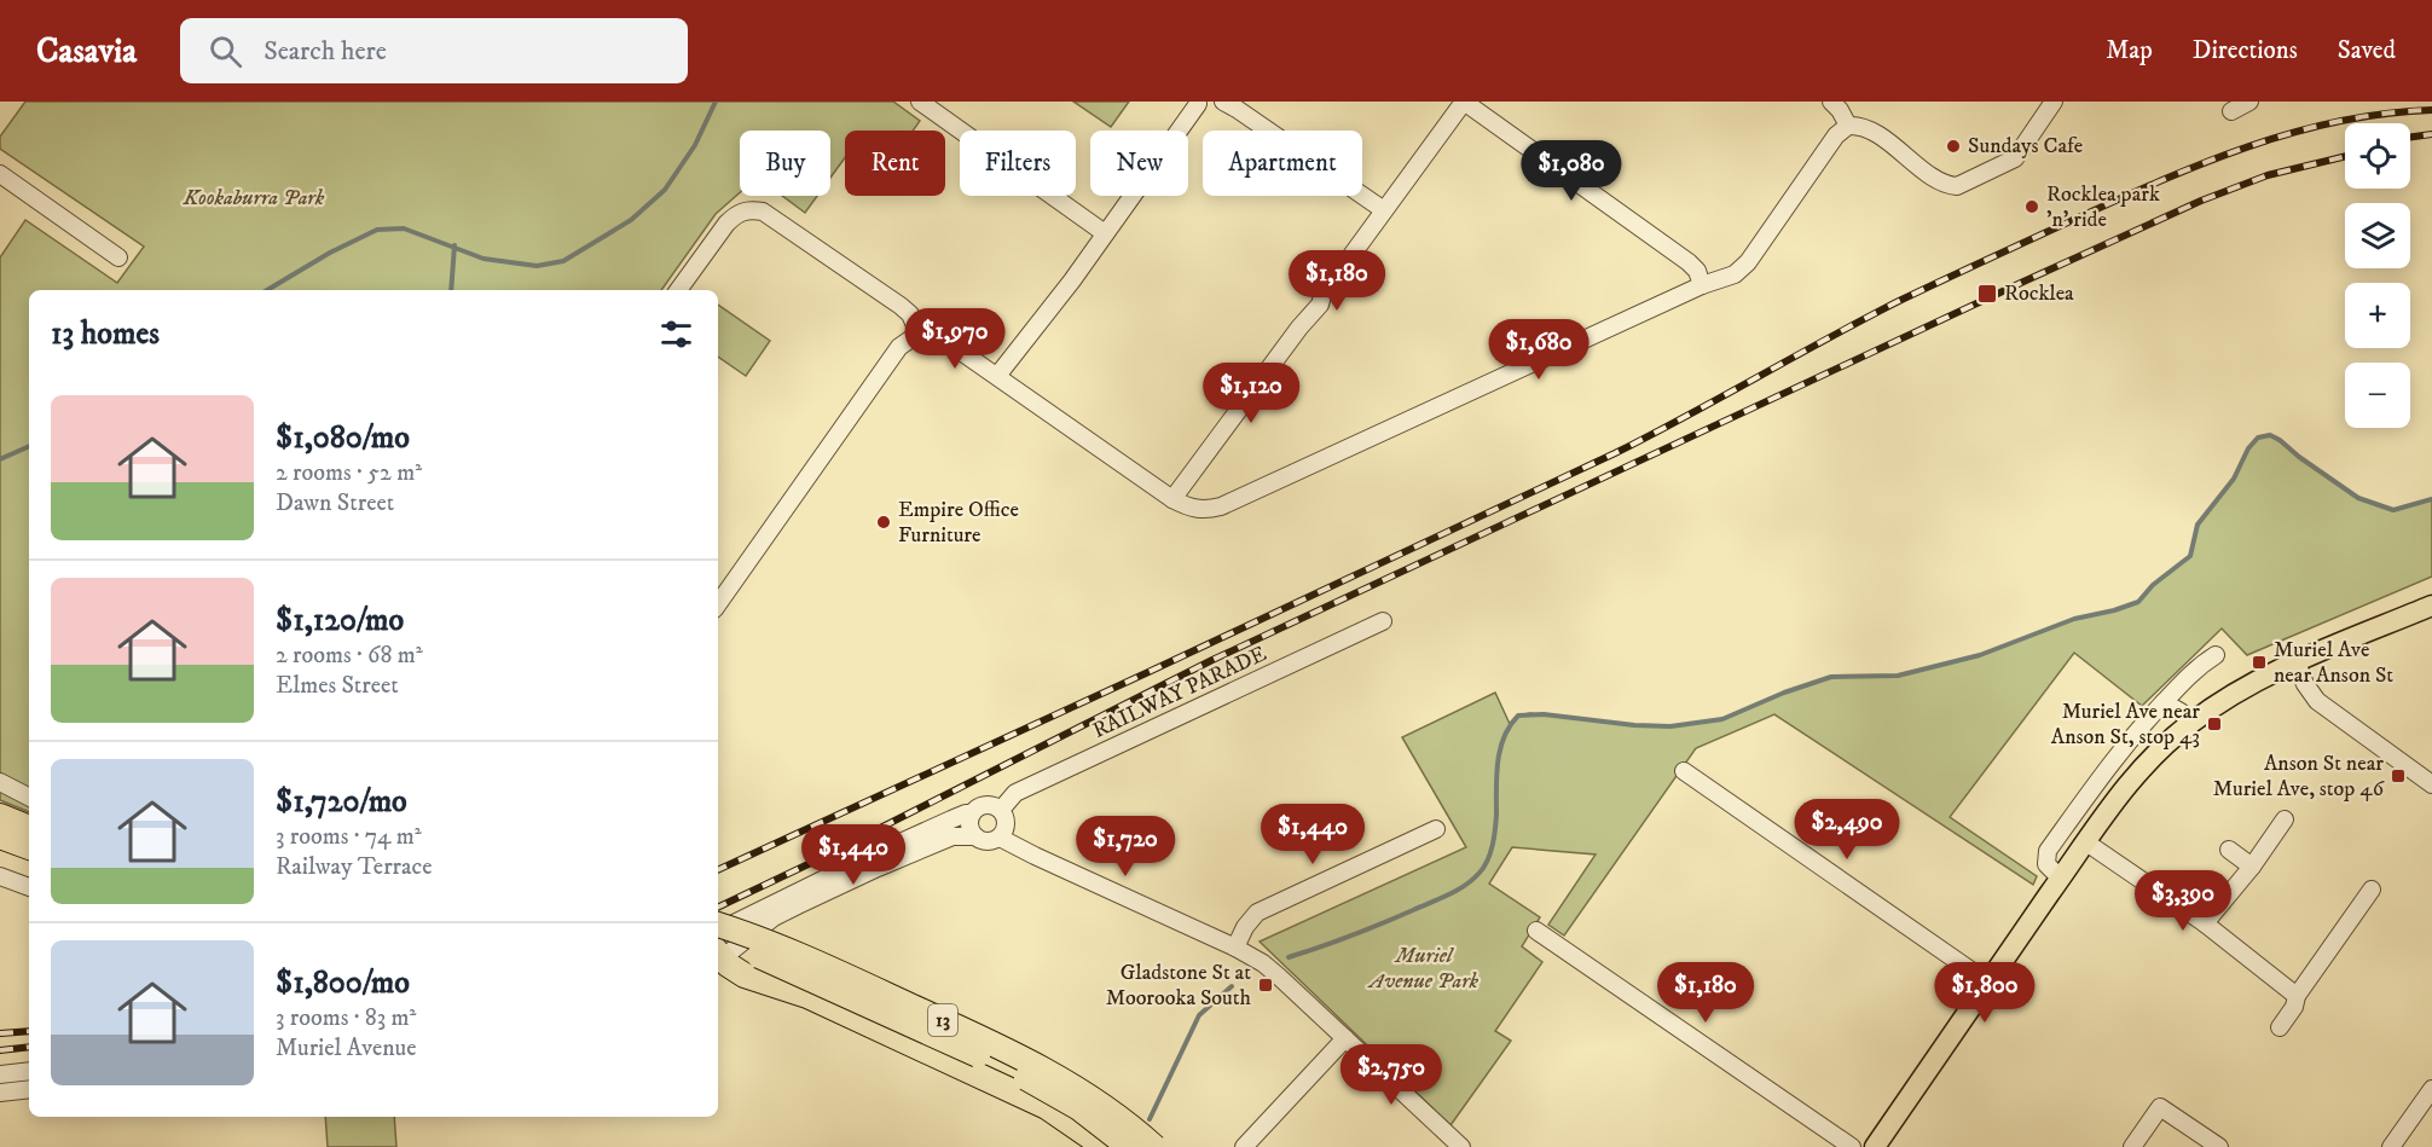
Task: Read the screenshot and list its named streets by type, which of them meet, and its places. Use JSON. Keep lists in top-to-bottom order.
{
  "streets": {
    "highway": ["13"],
    "street": ["RAILWAY PARADE"]
  },
  "parks": ["Kookaburra Park", "Muriel Avenue Park"],
  "places": {
    "other": ["Sundays Cafe", "Rocklea park 'n' ride", "Empire Office Furniture"],
    "transit": [
      "Rocklea",
      "Muriel Ave near Anson St",
      "Muriel Ave near Anson St, stop 43",
      "Anson St near Muriel Ave, stop 46",
      "Gladstone St at Moorooka South"
    ]
  },
  "page": {
    "header": "Casavia",
    "search": "Search here",
    "nav": ["Map", "Directions", "Saved"],
    "map_buttons": ["+", "−"],
    "chip": [
      "Buy",
      "Rent",
      "Filters",
      "New",
      "Apartment"
    ],
    "price": [
      "$1,080",
      "$1,180",
      "$1,970",
      "$1,680",
      "$1,120",
      "$2,490",
      "$1,440",
      "$1,720",
      "$1,440",
      "$3,390",
      "$1,180",
      "$1,800",
      "$2,750"
    ],
    "heading": "13 homes",
    "list": [
      {
        "name": "$1,080/mo",
        "note": "2 rooms · 52 m² · Dawn Street"
      },
      {
        "name": "$1,120/mo",
        "note": "2 rooms · 68 m² · Elmes Street"
      },
      {
        "name": "$1,720/mo",
        "note": "3 rooms · 74 m² · Railway Terrace"
      },
      {
        "name": "$1,800/mo",
        "note": "3 rooms · 83 m² · Muriel Avenue"
      }
    ]
  }
}
